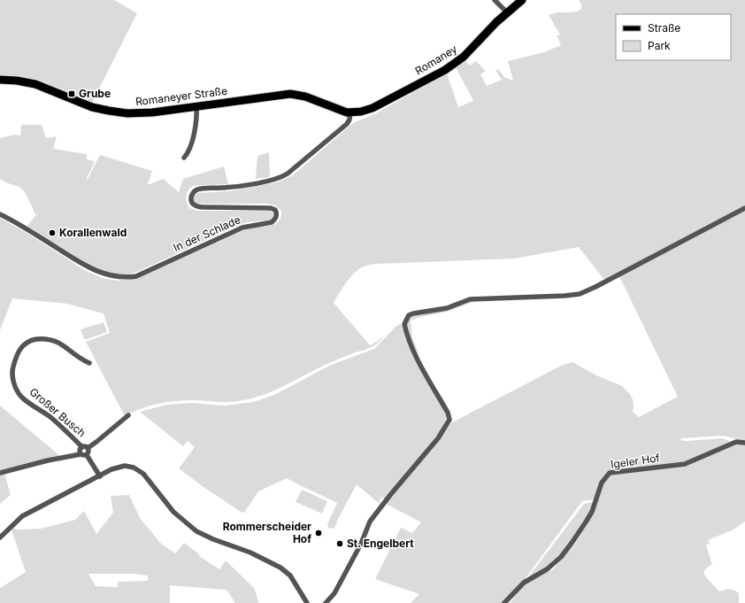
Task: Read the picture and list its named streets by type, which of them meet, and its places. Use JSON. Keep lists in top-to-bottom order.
{
  "streets": {
    "main road": ["Romaney", "Romaneyer Straße"],
    "street": ["In der Schlade", "Großer Busch", "Igeler Hof"]
  },
  "crossings": [
    ["Romaney", "Romaneyer Straße"],
    ["Romaneyer Straße", "In der Schlade"]
  ],
  "places": {
    "transit": ["Grube"],
    "other": ["Korallenwald", "Rommerscheider Hof", "St. Engelbert"]
  },
  "legend": ["Straße", "Park"]
}
